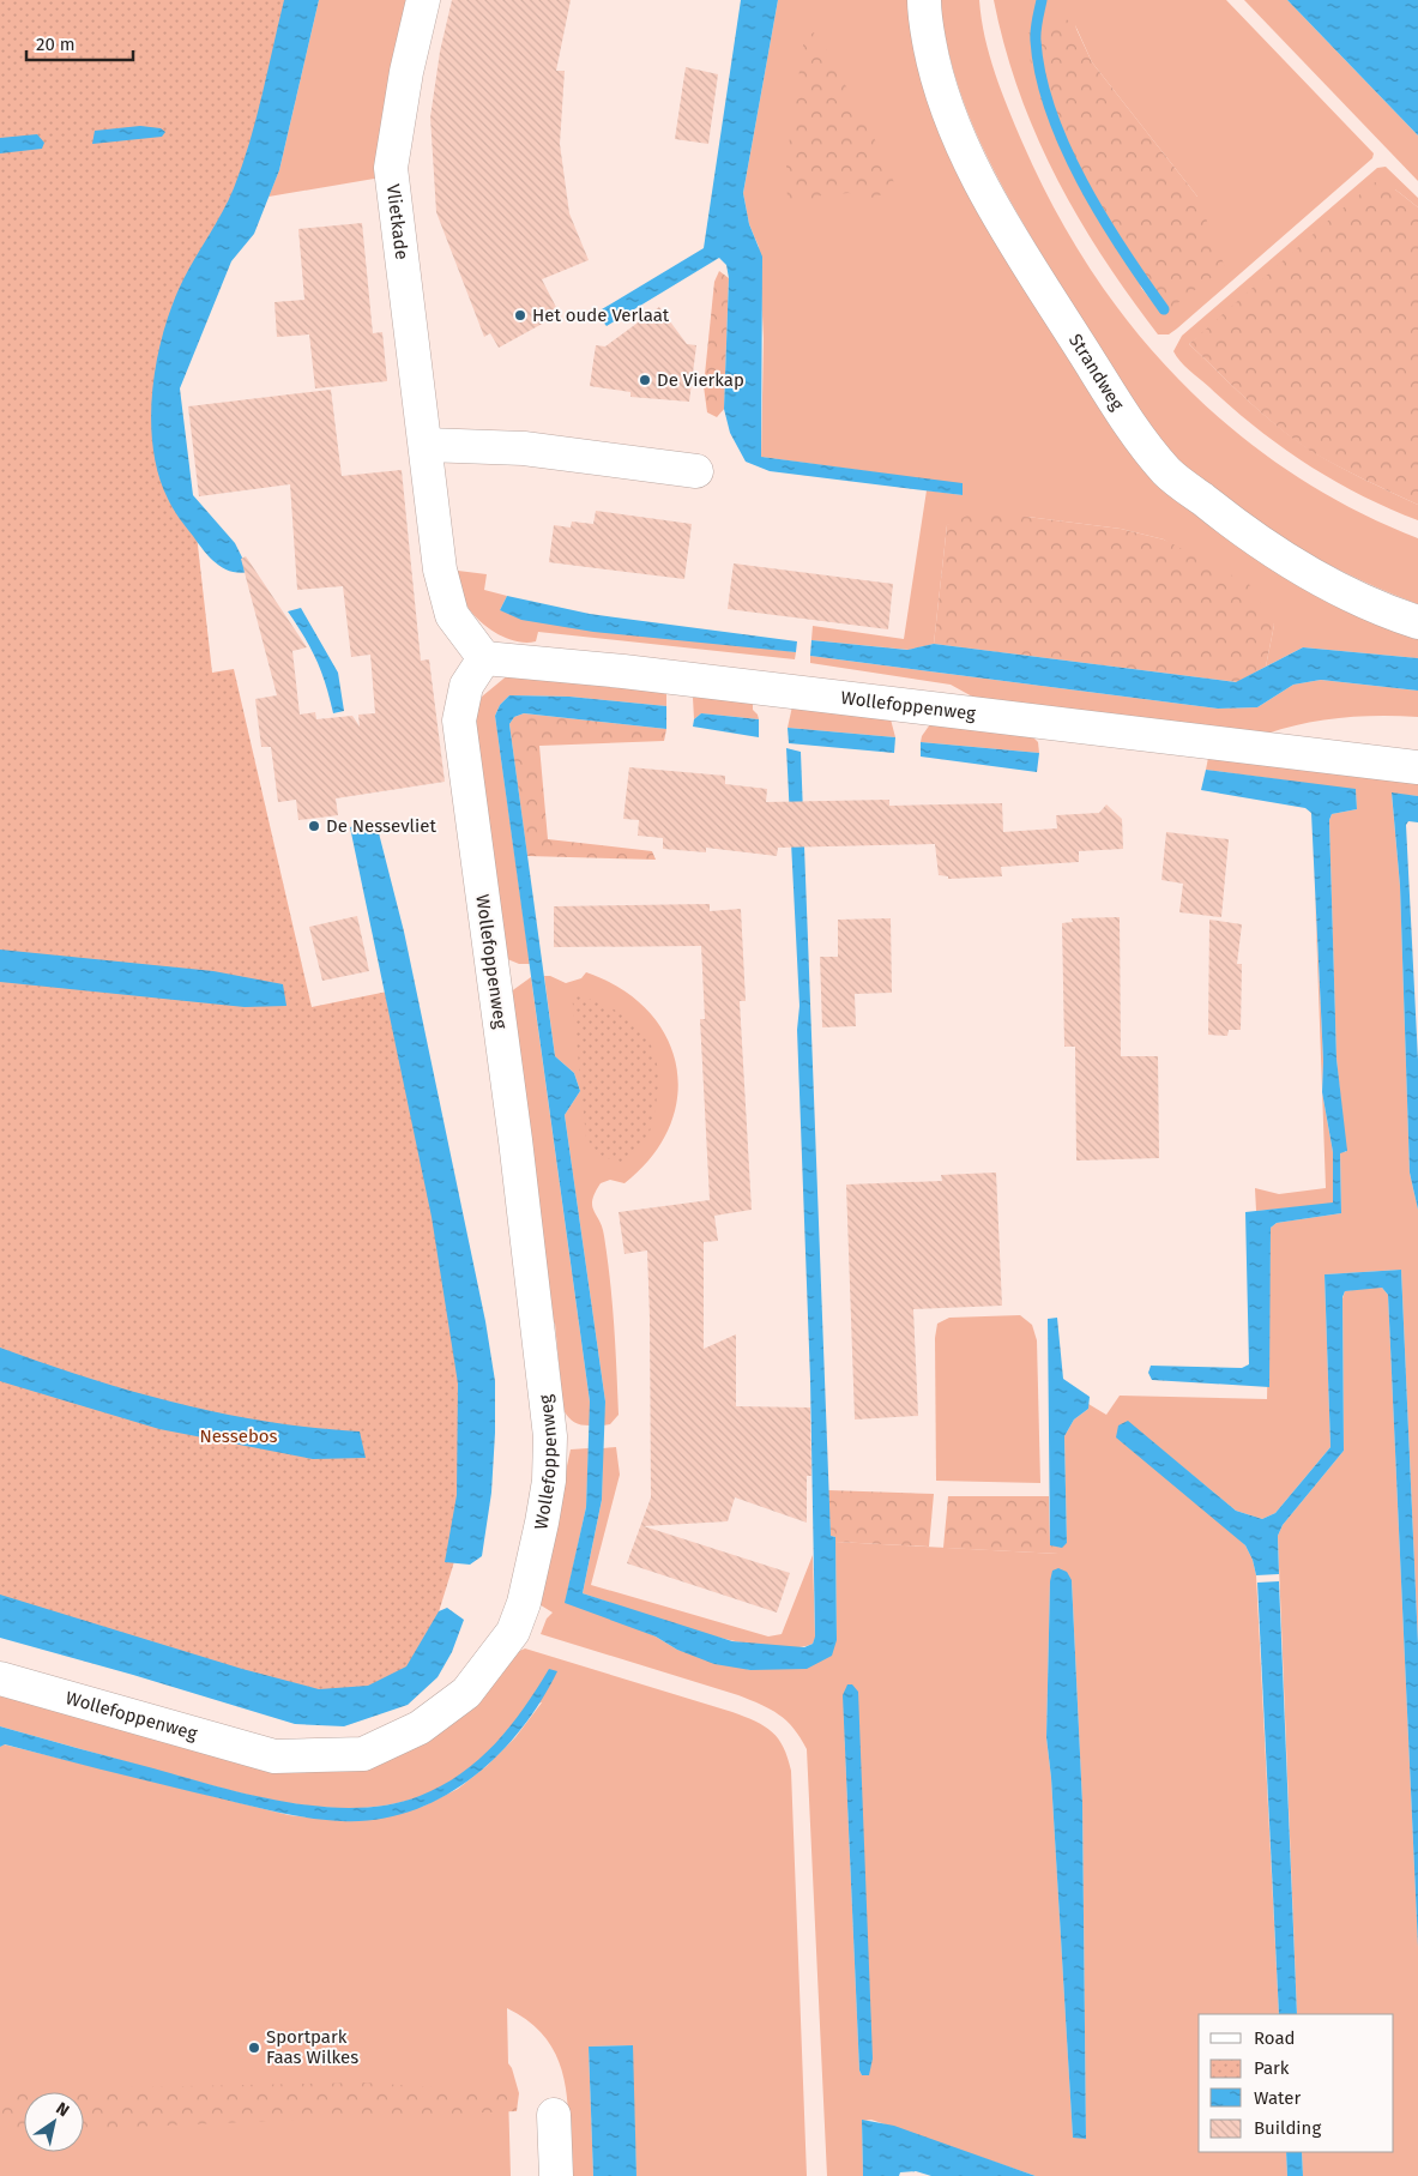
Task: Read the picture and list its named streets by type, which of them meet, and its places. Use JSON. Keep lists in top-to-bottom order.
{
  "streets": {
    "street": ["Vlietkade", "Strandweg", "Wollefoppenweg"]
  },
  "crossings": [
    ["Vlietkade", "Wollefoppenweg"]
  ],
  "parks": ["Nessebos"],
  "places": [
    "Het oude Verlaat",
    "De Vierkap",
    "De Nessevliet",
    "Sportpark Faas Wilkes"
  ],
  "legend": [
    "Road",
    "Park",
    "Water",
    "Building"
  ],
  "scale_bar": "20 m",
  "north": "top right"
}
